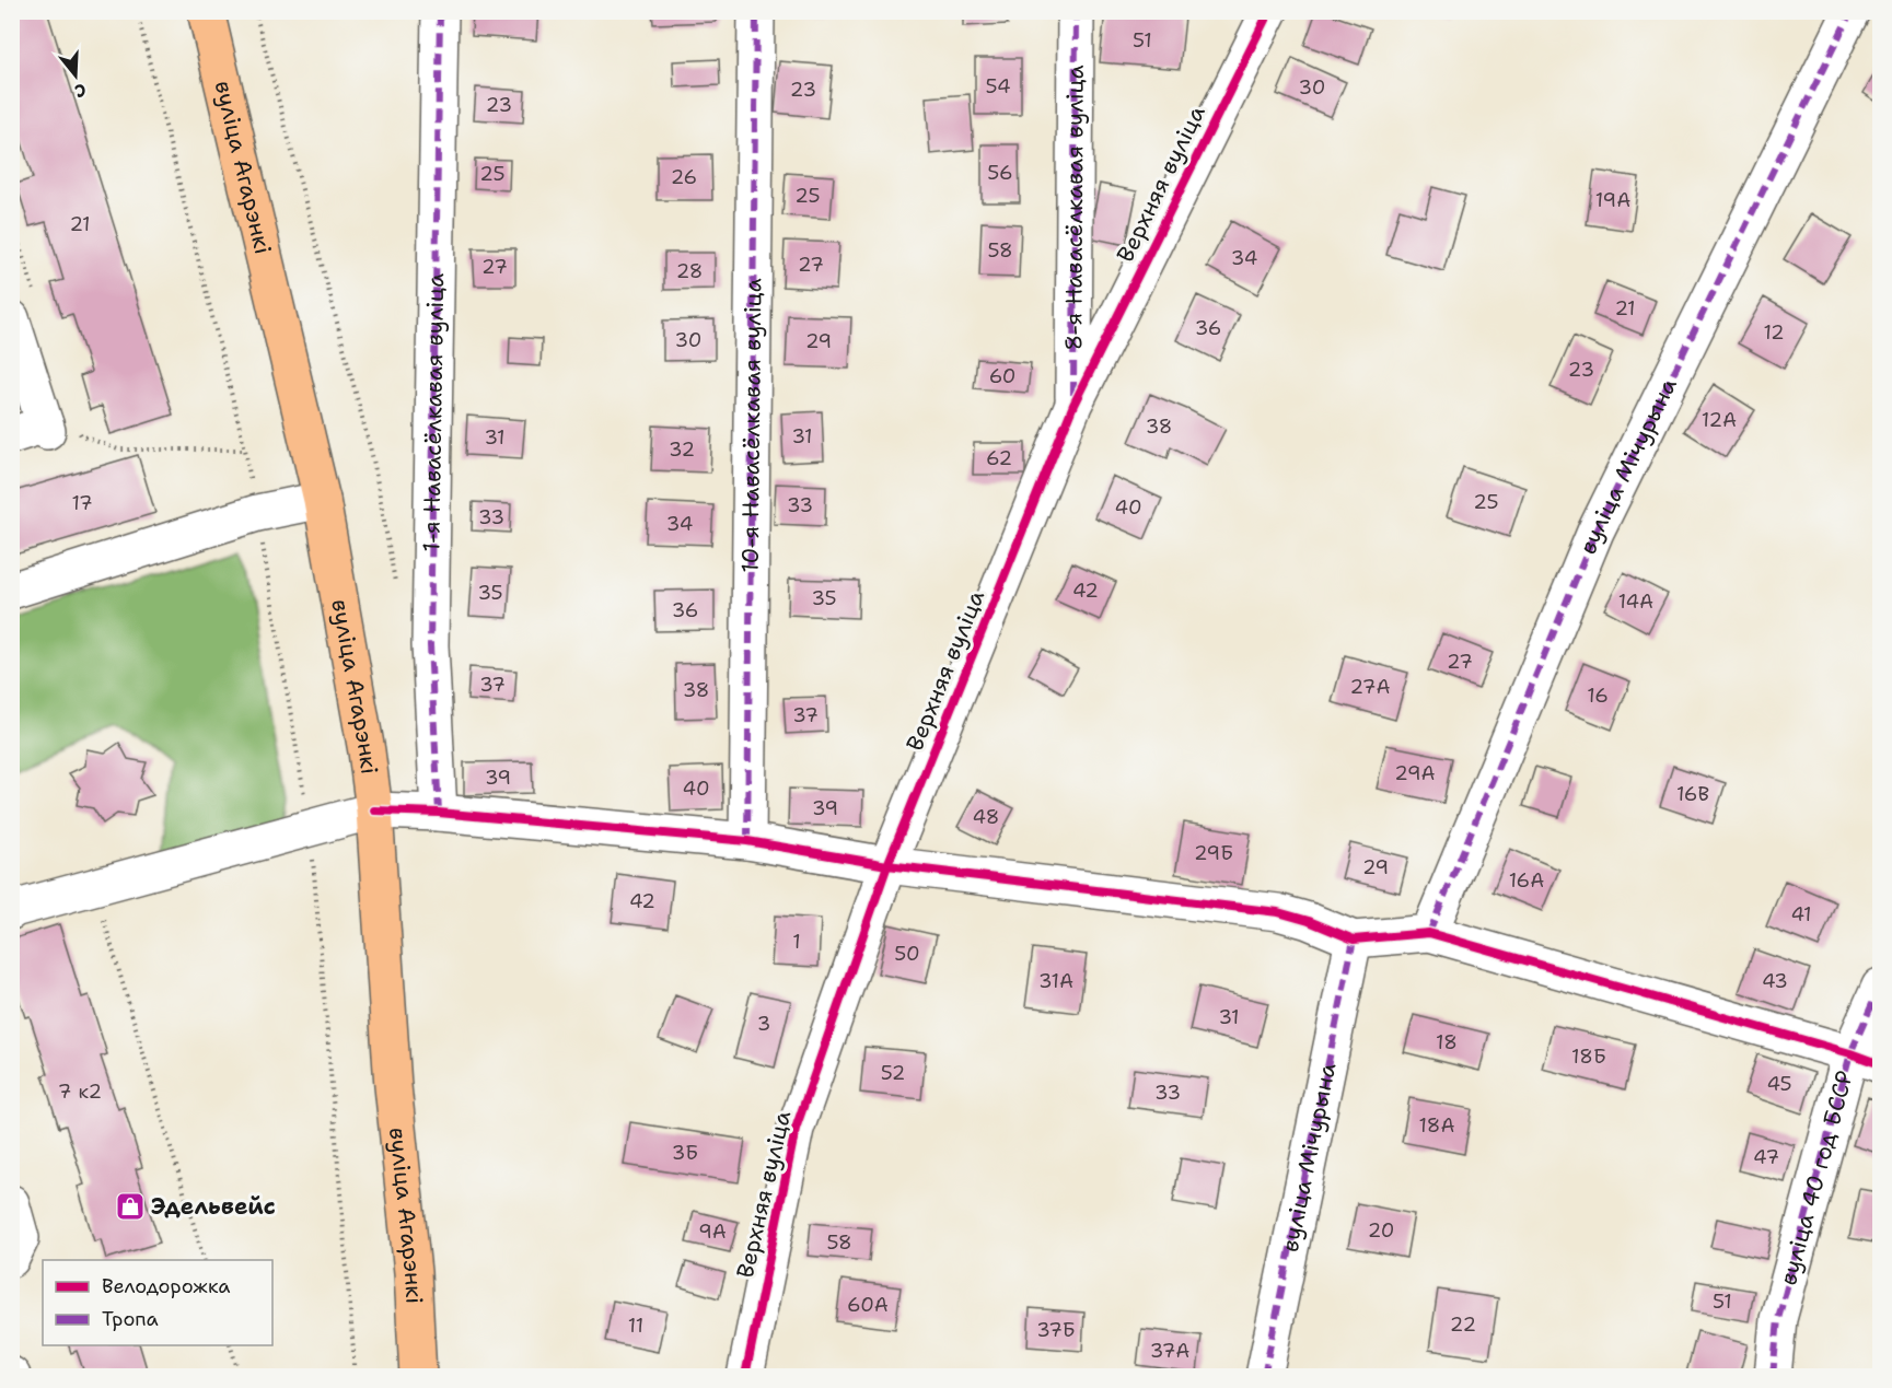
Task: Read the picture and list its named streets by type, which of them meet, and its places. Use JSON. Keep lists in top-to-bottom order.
{
  "streets": {
    "main road": ["вуліца Агарэнкі"],
    "street": [
      "Верхняя вуліца",
      "8-я Навасёлкавая вуліца",
      "1-я Навасёлкавая вуліца",
      "10-я Навасёлкавая вуліца",
      "вуліца Мічурына",
      "вуліца 40 год БССР"
    ]
  },
  "crossings": [
    ["Верхняя вуліца", "8-я Навасёлкавая вуліца"]
  ],
  "places": {
    "shop": ["Эдельвейс"]
  },
  "house_numbers": [
    "51",
    "54",
    "30",
    "23",
    "23",
    "56",
    "25",
    "26",
    "25",
    "19А",
    "21",
    "58",
    "34",
    "27",
    "27",
    "28",
    "21",
    "36",
    "12",
    "30",
    "29",
    "23",
    "60",
    "12А",
    "38",
    "31",
    "31",
    "32",
    "62",
    "25",
    "17",
    "33",
    "40",
    "33",
    "34",
    "42",
    "35",
    "35",
    "14А",
    "36",
    "27",
    "37",
    "27А",
    "38",
    "16",
    "37",
    "29А",
    "39",
    "40",
    "16В",
    "39",
    "48",
    "29Б",
    "29",
    "16А",
    "42",
    "41",
    "1",
    "50",
    "31А",
    "43",
    "31",
    "3",
    "18",
    "18Б",
    "52",
    "45",
    "7 к2",
    "33",
    "18А",
    "3Б",
    "47",
    "20",
    "9А",
    "58",
    "51",
    "60А",
    "22",
    "11",
    "37Б",
    "37А"
  ],
  "legend": ["Велодорожка", "Тропа"],
  "north": "bottom"
}
